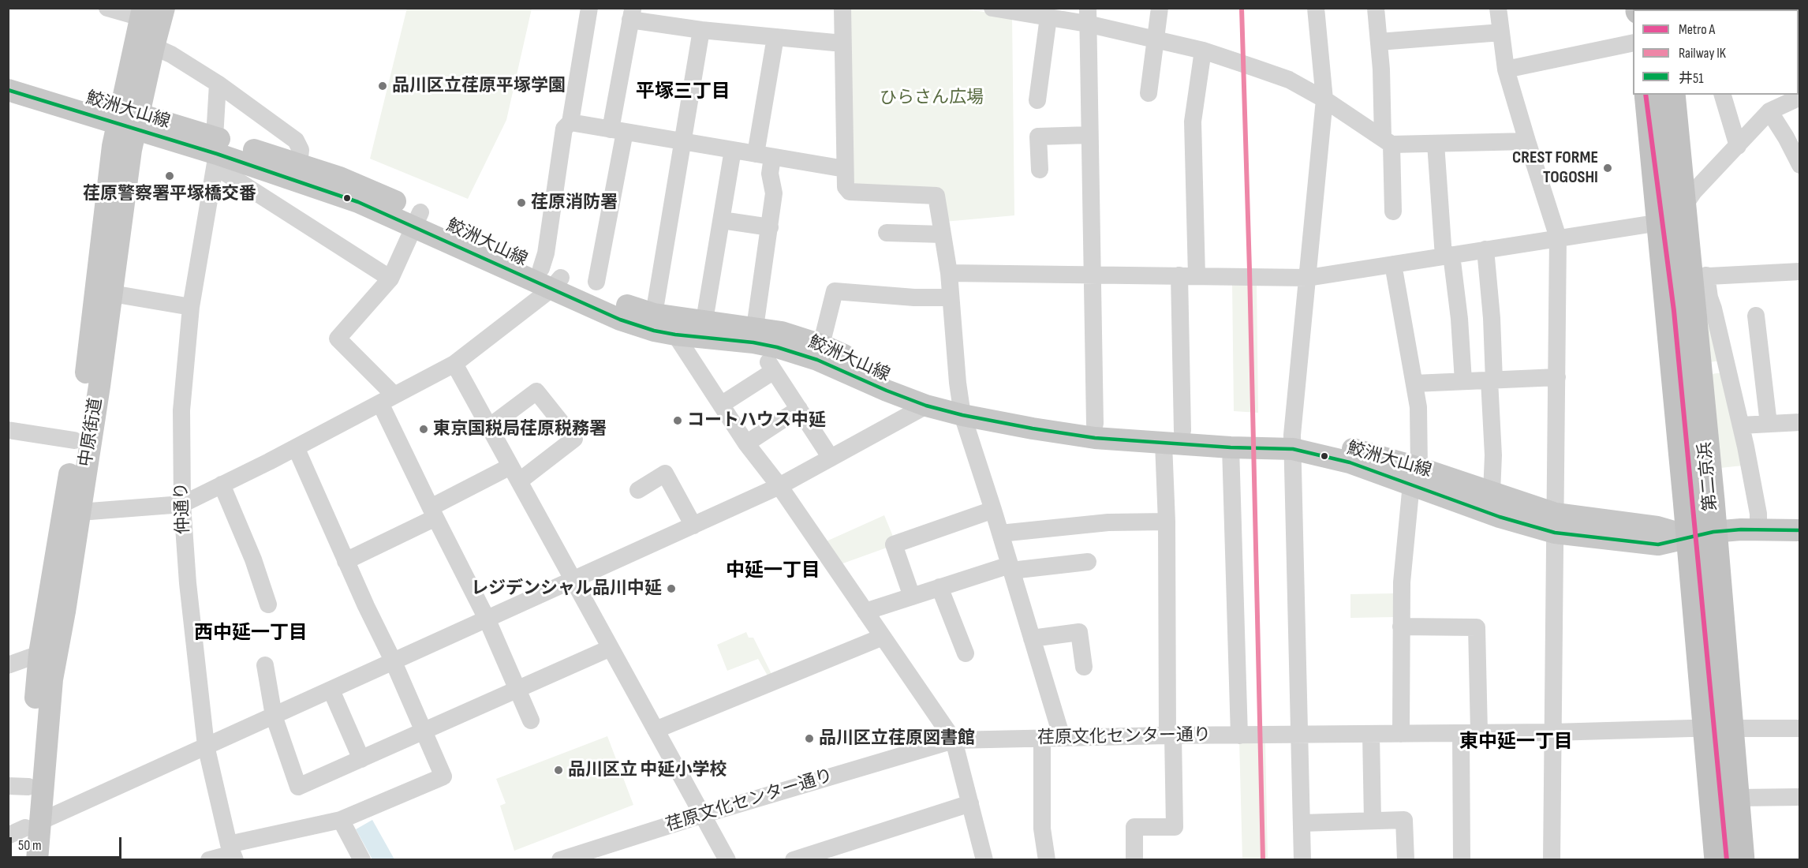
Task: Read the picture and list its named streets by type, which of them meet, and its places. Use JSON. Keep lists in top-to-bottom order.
{
  "streets": {
    "highway": ["第二京浜"],
    "main road": ["鮫洲大山線", "中原街道"],
    "street": ["仲通り", "荏原文化センター通り"]
  },
  "crossings": [
    ["鮫洲大山線", "中原街道"],
    ["鮫洲大山線", "第二京浜"],
    ["鮫洲大山線", "仲通り"],
    ["第二京浜", "荏原文化センター通り"]
  ],
  "districts": [
    "平塚三丁目",
    "中延一丁目",
    "西中延一丁目",
    "東中延一丁目"
  ],
  "parks": ["ひらさん広場"],
  "places": [
    "品川区立荏原平塚学園",
    "CREST FORME TOGOSHI",
    "荏原警察署平塚橋交番",
    "荏原消防署",
    "コートハウス中延",
    "東京国税局荏原税務署",
    "レジデンシャル品川中延",
    "品川区立荏原図書館",
    "品川区立 中延小学校"
  ],
  "lines": ["rail line IK", "transit line 井51", "metro line A"],
  "legend": ["Metro A", "Railway IK", "井51"],
  "scale_bar": "50 m"
}
